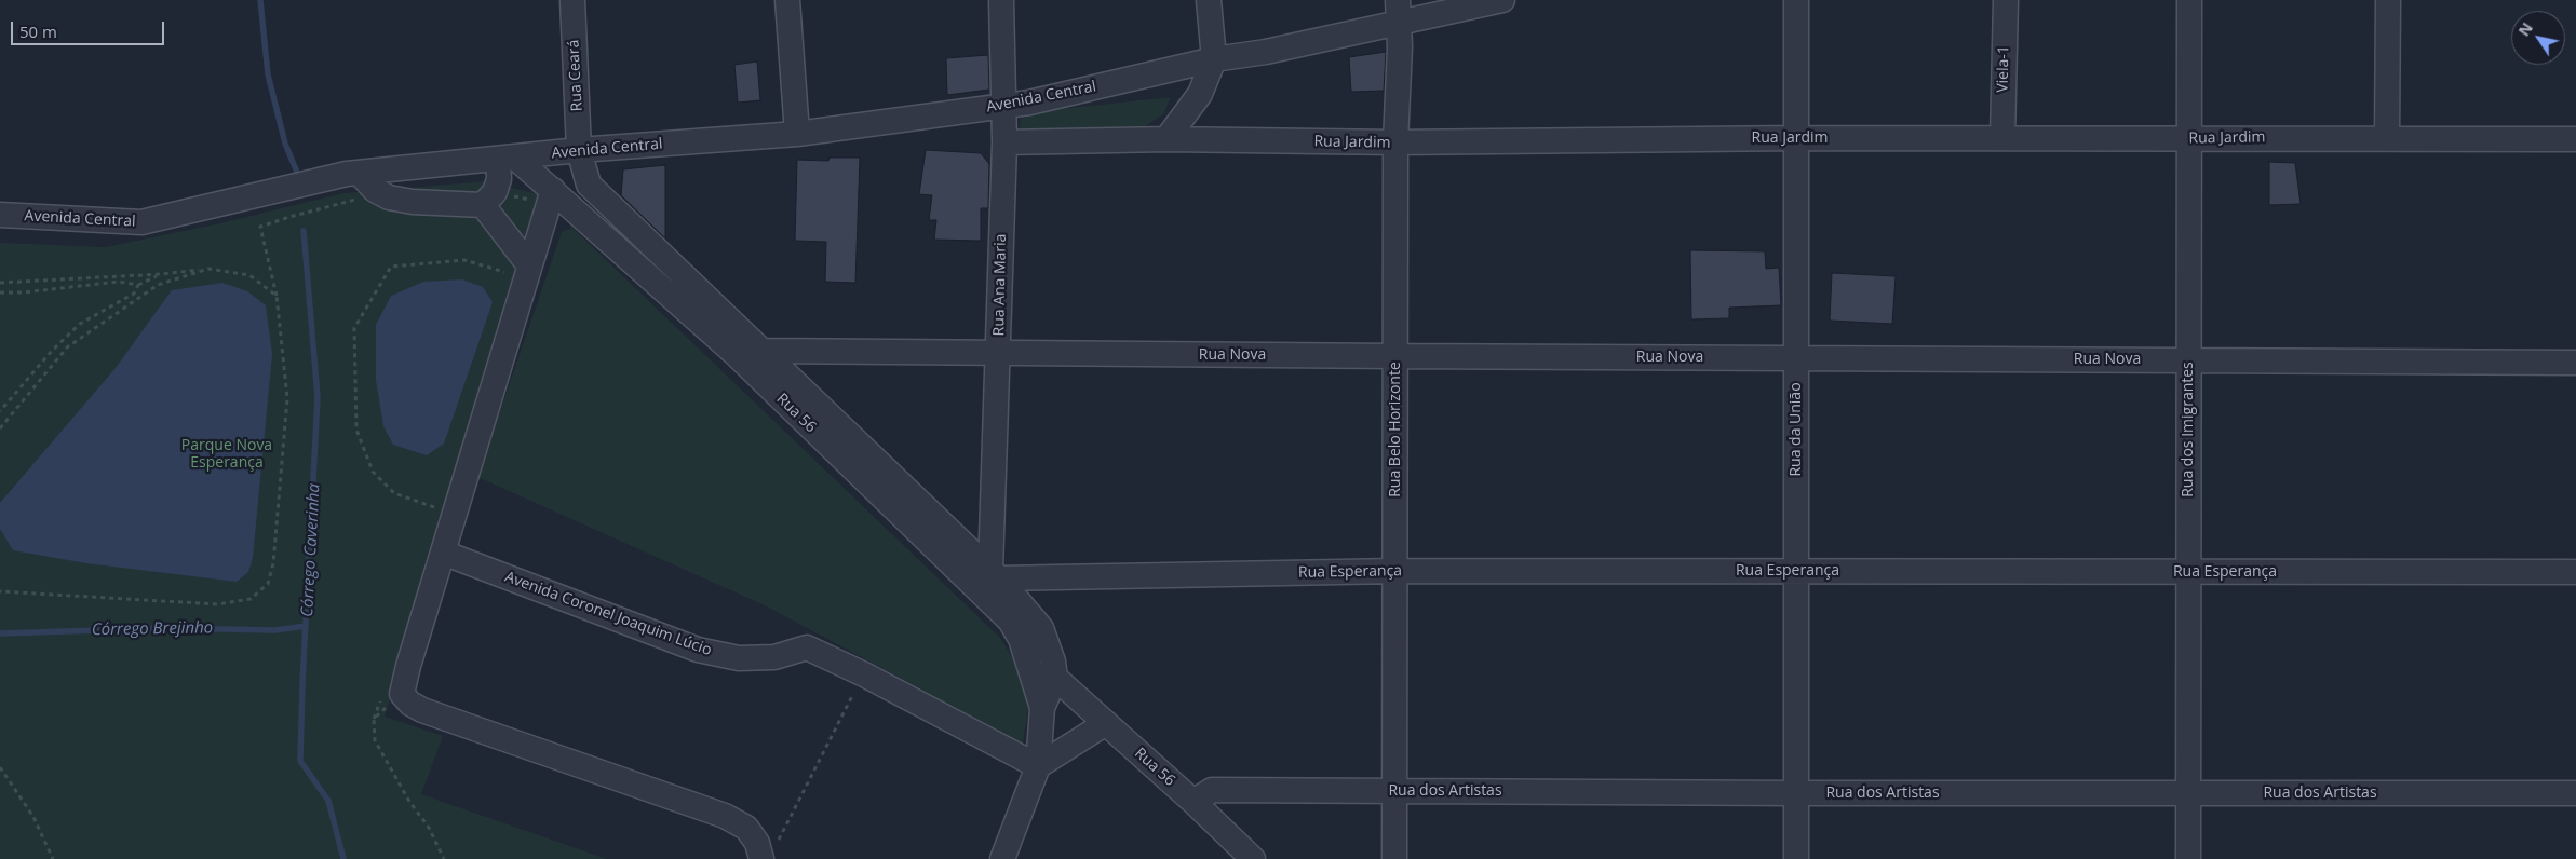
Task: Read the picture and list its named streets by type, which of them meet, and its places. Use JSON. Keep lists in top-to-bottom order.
{
  "streets": {
    "street": [
      "Viela-1",
      "Rua Ceará",
      "Avenida Central",
      "Rua Jardim",
      "Rua Ana Maria",
      "Rua Nova",
      "Rua 56",
      "Rua Belo Horizonte",
      "Rua da União",
      "Rua dos Imigrantes",
      "Rua Esperança",
      "Avenida Coronel Joaquim Lúcio",
      "Rua dos Artistas"
    ]
  },
  "crossings": [
    ["Viela-1", "Rua Jardim"],
    ["Rua Ceará", "Avenida Central"],
    ["Rua Ceará", "Rua 56"],
    ["Avenida Central", "Rua Ana Maria"],
    ["Avenida Central", "Rua 56"],
    ["Avenida Central", "Rua Belo Horizonte"],
    ["Rua Jardim", "Rua Ana Maria"],
    ["Rua Jardim", "Rua Belo Horizonte"],
    ["Rua Jardim", "Rua da União"],
    ["Rua Jardim", "Rua dos Imigrantes"],
    ["Rua Ana Maria", "Rua Nova"],
    ["Rua Ana Maria", "Rua 56"],
    ["Rua Ana Maria", "Rua Esperança"],
    ["Rua Nova", "Rua 56"],
    ["Rua Nova", "Rua Belo Horizonte"],
    ["Rua Nova", "Rua da União"],
    ["Rua Nova", "Rua dos Imigrantes"],
    ["Rua 56", "Rua Esperança"],
    ["Rua 56", "Rua dos Artistas"],
    ["Rua Belo Horizonte", "Rua Esperança"],
    ["Rua Belo Horizonte", "Rua dos Artistas"],
    ["Rua da União", "Rua Esperança"],
    ["Rua da União", "Rua dos Artistas"],
    ["Rua dos Imigrantes", "Rua Esperança"],
    ["Rua dos Imigrantes", "Rua dos Artistas"]
  ],
  "water": ["Córrego Caverinha", "Córrego Brejinho"],
  "parks": ["Parque Nova Esperança"],
  "scale_bar": "50 m",
  "north": "top left"
}
